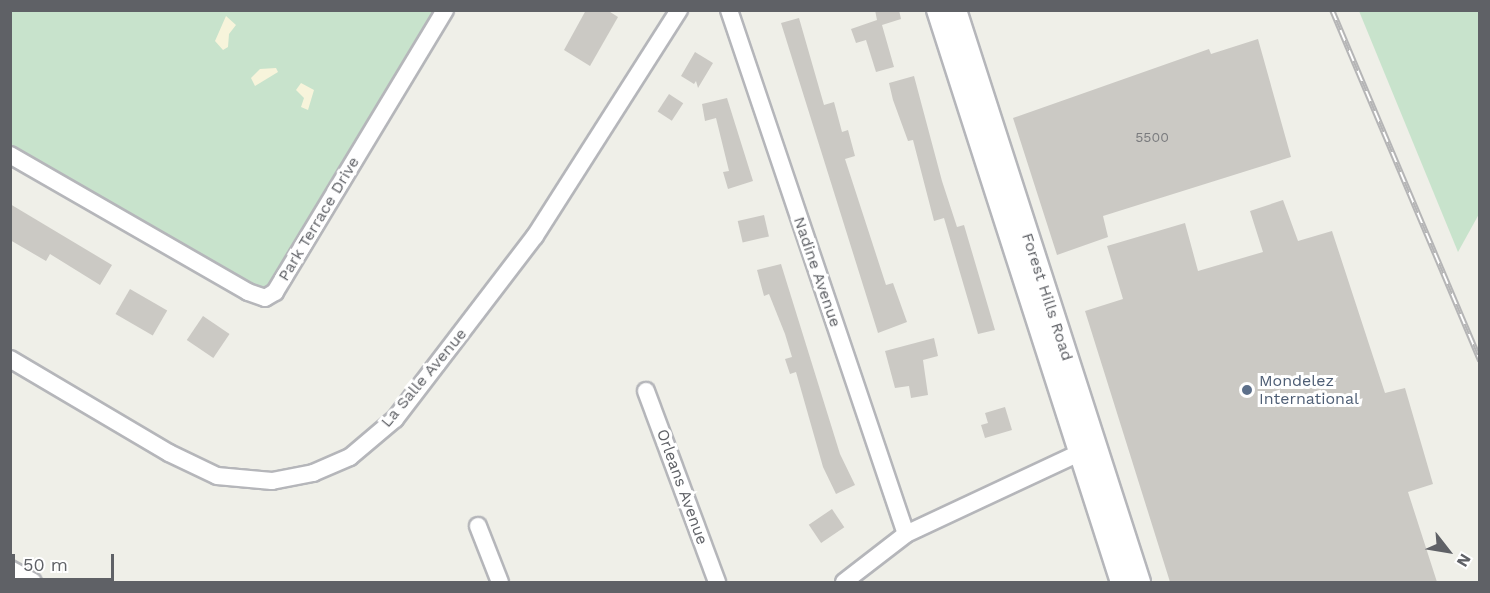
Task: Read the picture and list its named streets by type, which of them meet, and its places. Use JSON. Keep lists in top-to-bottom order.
{
  "streets": {
    "street": [
      "Park Terrace Drive",
      "Nadine Avenue",
      "Forest Hills Road",
      "La Salle Avenue",
      "Orleans Avenue"
    ]
  },
  "places": ["Mondelez International"],
  "house_numbers": ["5500"],
  "scale_bar": "50 m",
  "north": "bottom right"
}
